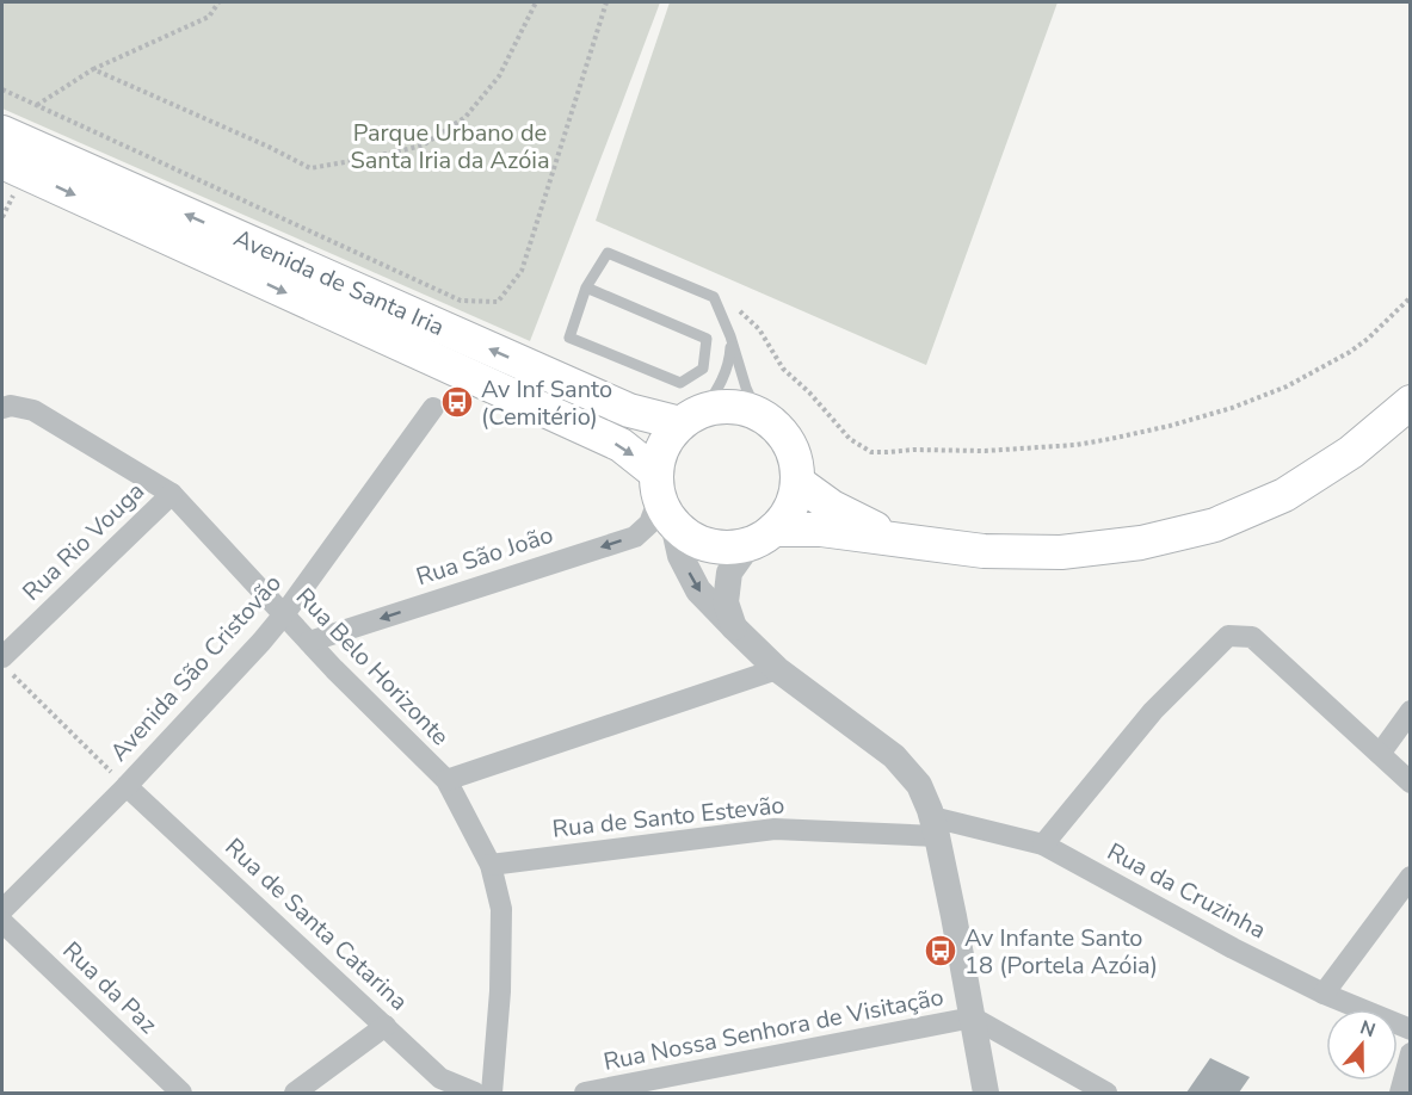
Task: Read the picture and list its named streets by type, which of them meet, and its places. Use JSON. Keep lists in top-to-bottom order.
{
  "streets": {
    "main road": ["Avenida de Santa Iria"],
    "street": [
      "Rua Rio Vouga",
      "Rua São João",
      "Rua Belo Horizonte",
      "Avenida São Cristovão",
      "Rua de Santo Estevão",
      "Rua da Cruzinha",
      "Rua de Santa Catarina",
      "Rua da Paz",
      "Rua Nossa Senhora de Visitação"
    ]
  },
  "crossings": [
    ["Avenida de Santa Iria", "Rua São João"],
    ["Rua Rio Vouga", "Rua Belo Horizonte"],
    ["Rua São João", "Rua Belo Horizonte"],
    ["Rua Belo Horizonte", "Avenida São Cristovão"],
    ["Rua Belo Horizonte", "Rua de Santo Estevão"],
    ["Avenida São Cristovão", "Rua de Santa Catarina"],
    ["Rua de Santo Estevão", "Rua da Cruzinha"]
  ],
  "parks": ["Parque Urbano de Santa Iria da Azóia"],
  "places": {
    "bus stop": ["Av Inf Santo (Cemitério)", "Av Infante Santo 18 (Portela Azóia)"]
  },
  "north": "top"
}
